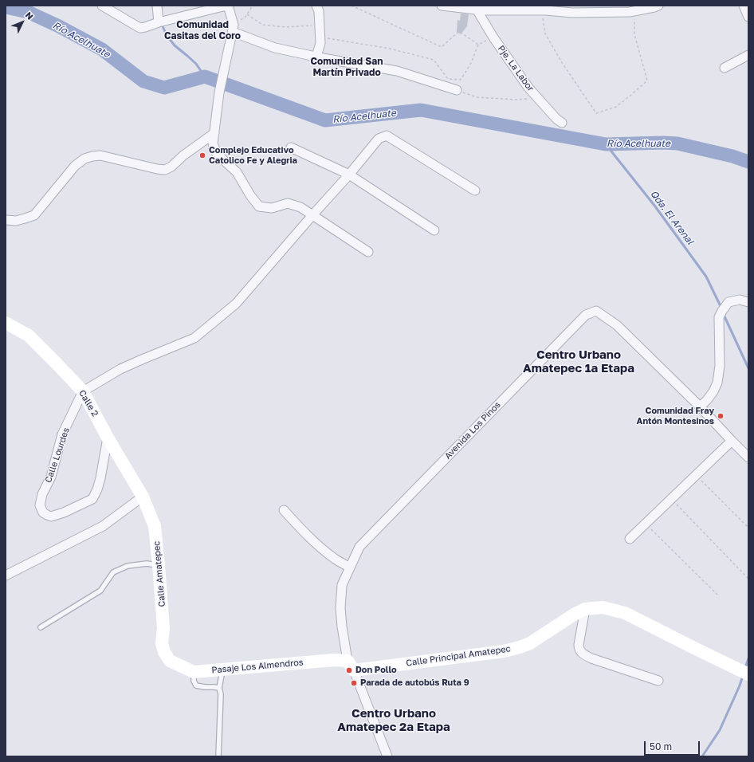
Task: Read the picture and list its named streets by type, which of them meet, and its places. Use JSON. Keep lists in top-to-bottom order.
{
  "streets": {
    "street": [
      "Pje. La Labor",
      "Calle 2",
      "Avenida Los Pinos",
      "Calle Lourdes",
      "Calle Amatepec",
      "Calle Principal Amatepec",
      "Pasaje Los Almendros"
    ]
  },
  "crossings": [
    ["Calle 2", "Calle Lourdes"],
    ["Calle 2", "Calle Amatepec"],
    ["Avenida Los Pinos", "Calle Principal Amatepec"],
    ["Avenida Los Pinos", "Pasaje Los Almendros"],
    ["Calle Amatepec", "Pasaje Los Almendros"],
    ["Calle Principal Amatepec", "Pasaje Los Almendros"]
  ],
  "districts": [
    "Comunidad Casitas del Coro",
    "Comunidad San Martín Privado",
    "Centro Urbano Amatepec 1a Etapa",
    "Centro Urbano Amatepec 2a Etapa"
  ],
  "water": ["Río Acelhuate", "Qda. El Arenal"],
  "places": [
    "Complejo Educativo Catolico Fe y Alegria",
    "Comunidad Fray Antón Montesinos",
    "Don Pollo",
    "Parada de autobús Ruta 9"
  ],
  "scale_bar": "50 m",
  "north": "top right"
}
